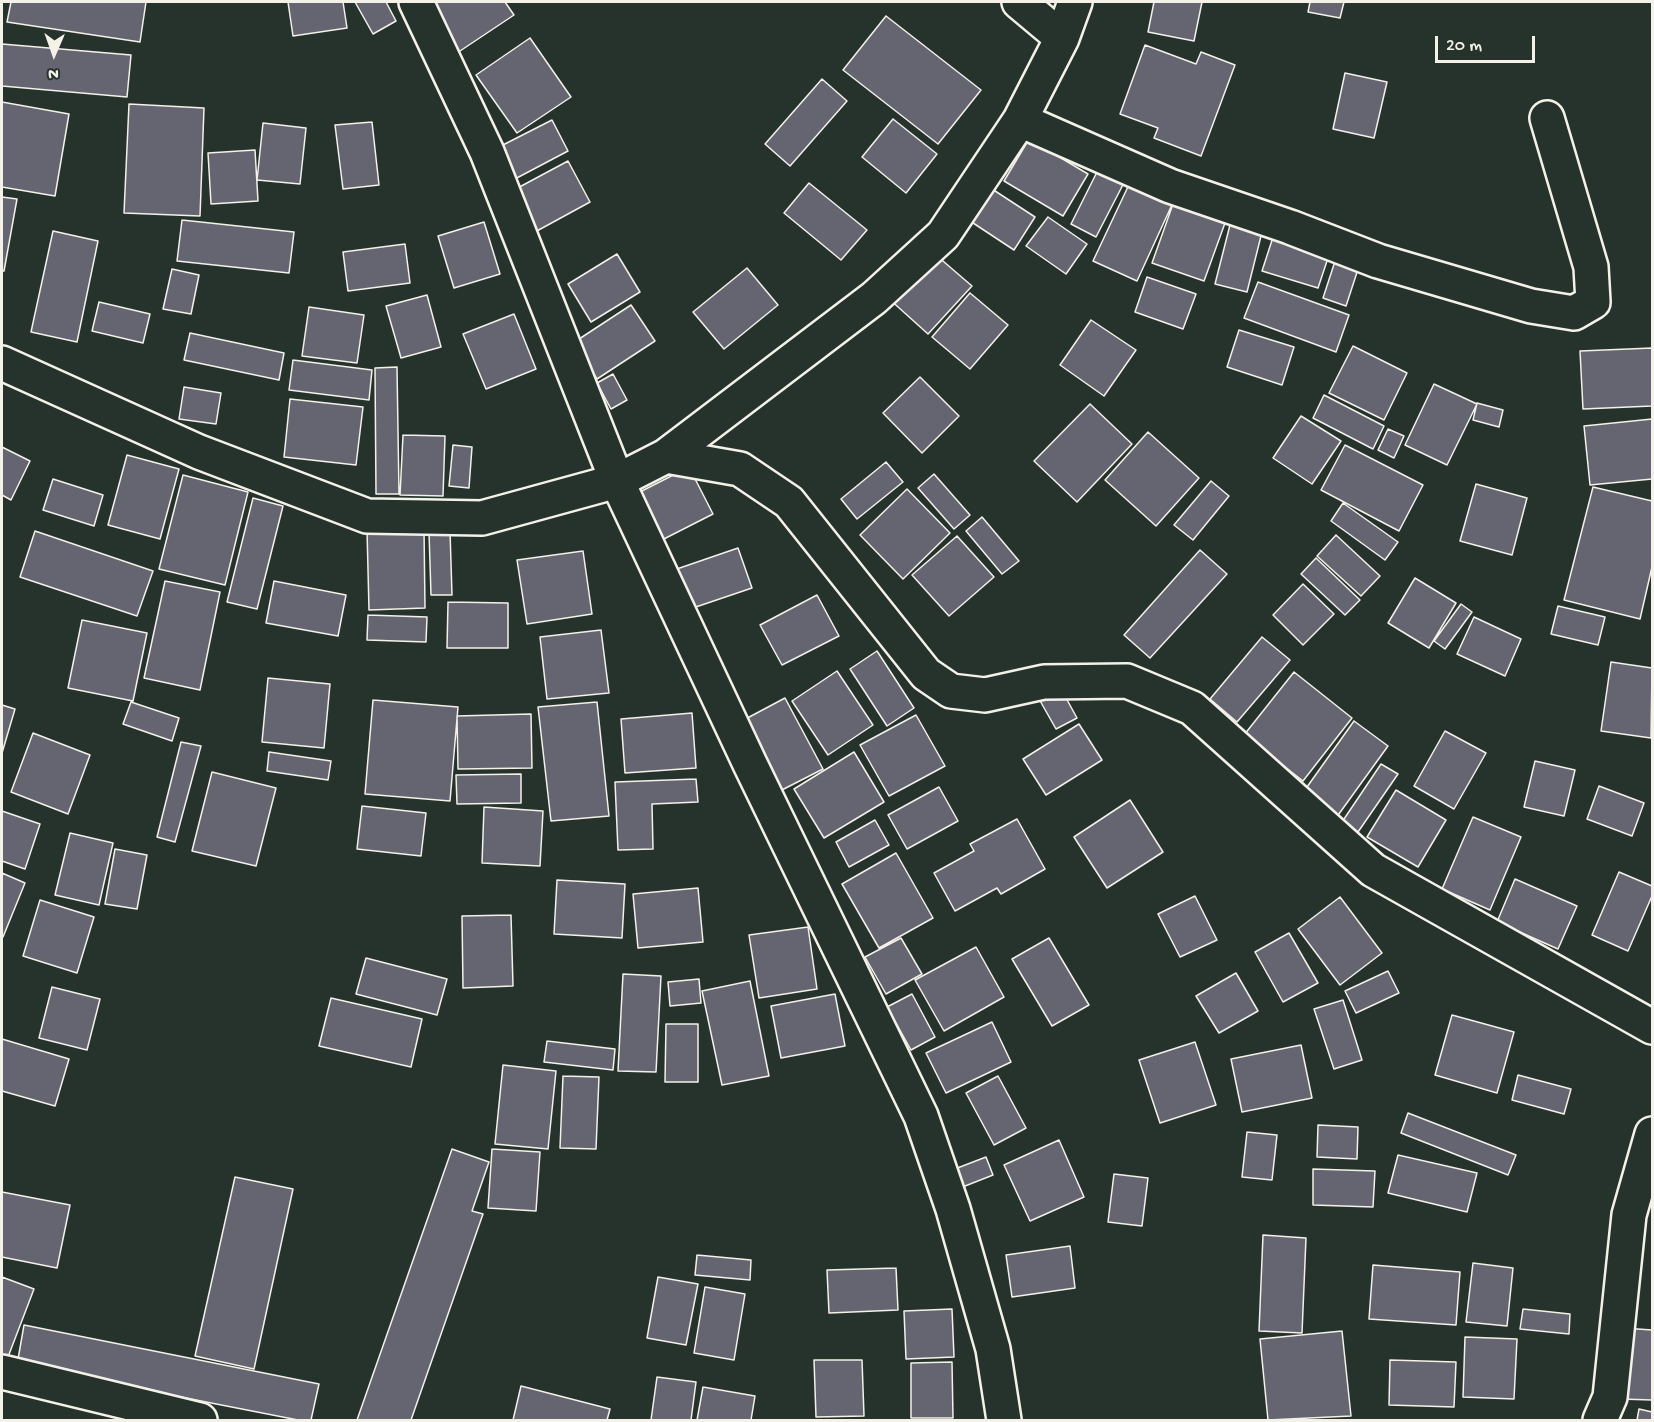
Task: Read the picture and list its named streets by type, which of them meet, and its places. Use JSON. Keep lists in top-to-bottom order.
{
  "scale_bar": "20 m",
  "north": "bottom"
}
